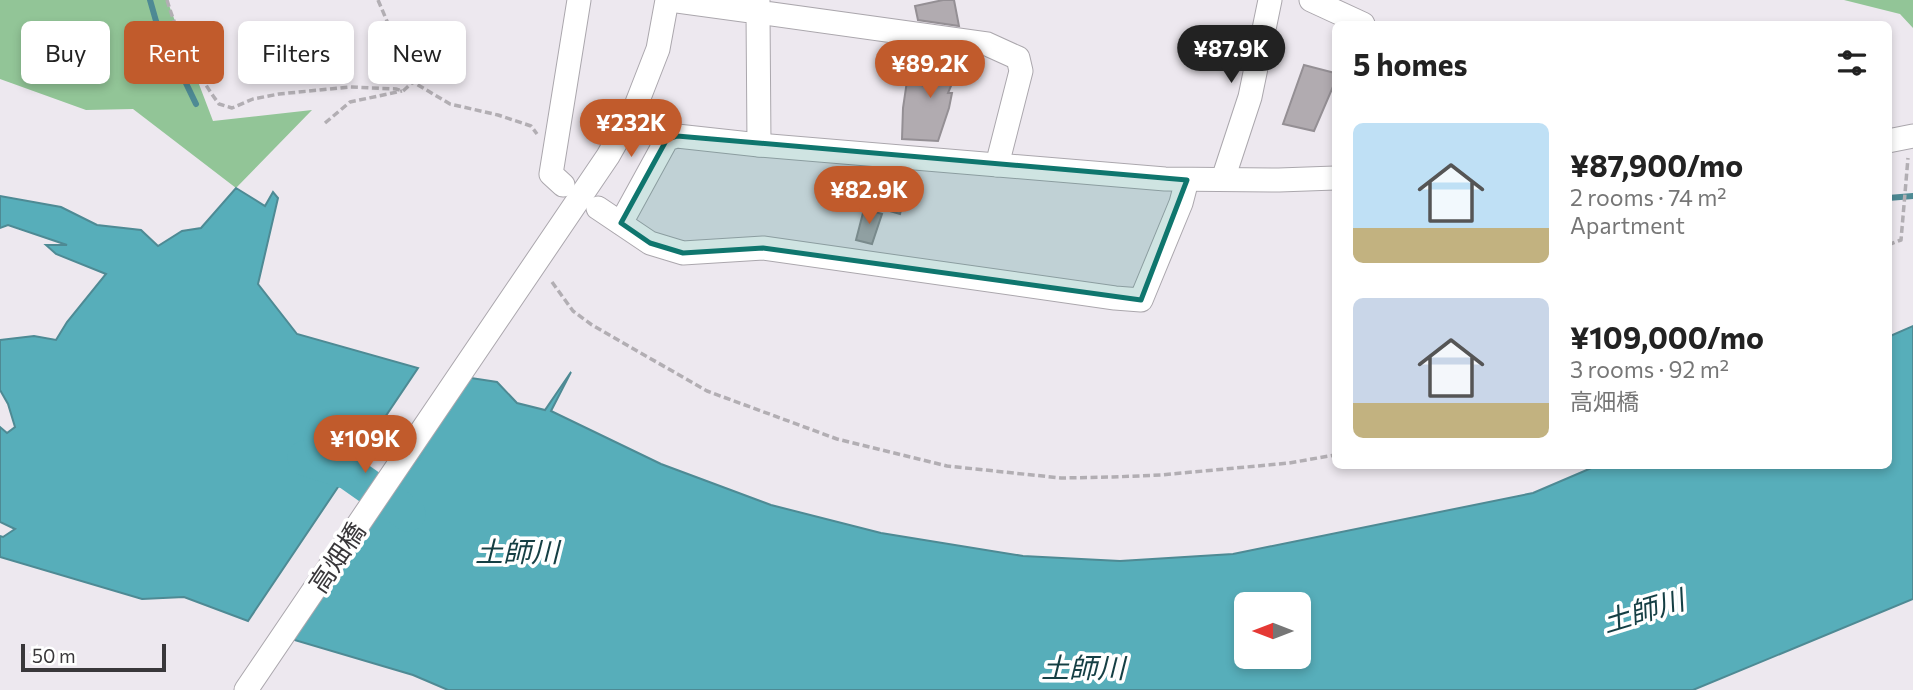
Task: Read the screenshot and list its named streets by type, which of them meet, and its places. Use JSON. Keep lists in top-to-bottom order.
{
  "streets": {
    "street": ["高畑橋"]
  },
  "water": ["土師川"],
  "scale_bar": "50 m",
  "north": "left",
  "page": {
    "chip": [
      "Buy",
      "Rent",
      "Filters",
      "New"
    ],
    "heading": "5 homes",
    "price": [
      "¥87.9K",
      "¥89.2K",
      "¥232K",
      "¥82.9K",
      "¥109K"
    ],
    "list": [
      {
        "name": "¥87,900/mo",
        "note": "2 rooms · 74 m² · Apartment"
      },
      {
        "name": "¥109,000/mo",
        "note": "3 rooms · 92 m² · 高畑橋"
      }
    ],
    "scale": "50 m"
  }
}
